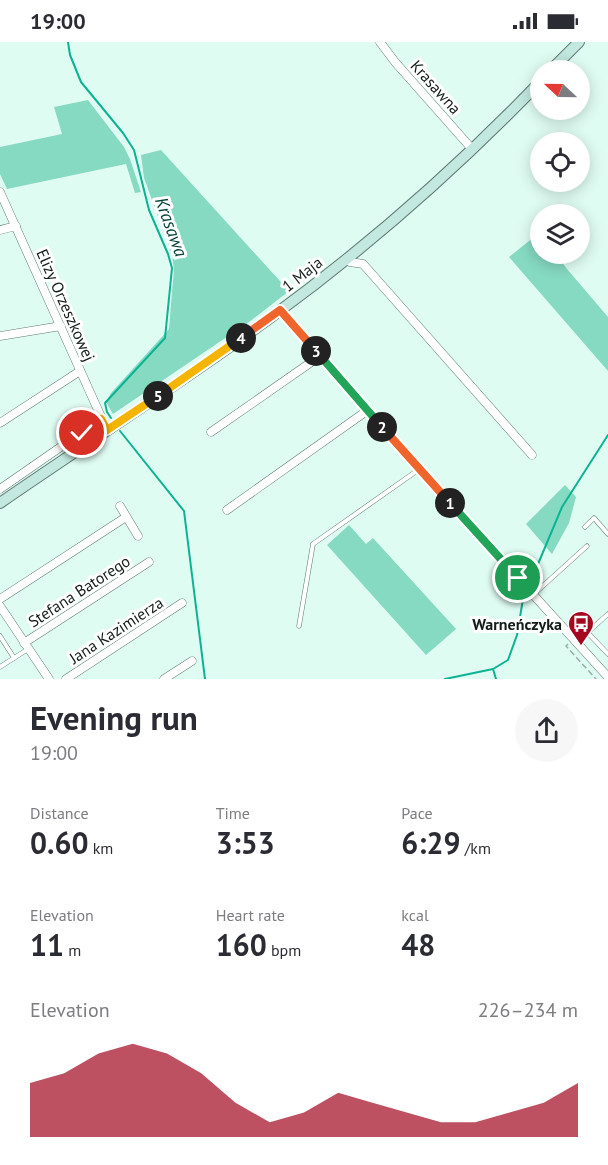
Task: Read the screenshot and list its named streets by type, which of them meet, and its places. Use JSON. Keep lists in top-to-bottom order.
{
  "streets": {
    "main road": ["1 Maja"],
    "street": [
      "Krasawna",
      "Elizy Orzeszkowej",
      "Stefana Batorego",
      "Jana Kazimierza"
    ]
  },
  "crossings": [
    ["Krasawna", "1 Maja"],
    ["1 Maja", "Elizy Orzeszkowej"]
  ],
  "water": ["Krasawa"],
  "places": {
    "bus stop": ["Warneńczyka"]
  },
  "north": "left",
  "page": {
    "status": "19:00",
    "pins": [
      "4",
      "3",
      "5",
      "2",
      "1"
    ],
    "heading": ["Evening run", "19:00"],
    "stats": [
      ["Distance", "0.60 km"],
      ["Time", "3:53"],
      ["Pace", "6:29 /km"],
      ["Elevation", "11 m"],
      ["Heart rate", "160 bpm"],
      ["kcal", "48"]
    ],
    "chart": ["Elevation", "226–234 m"]
  }
}
